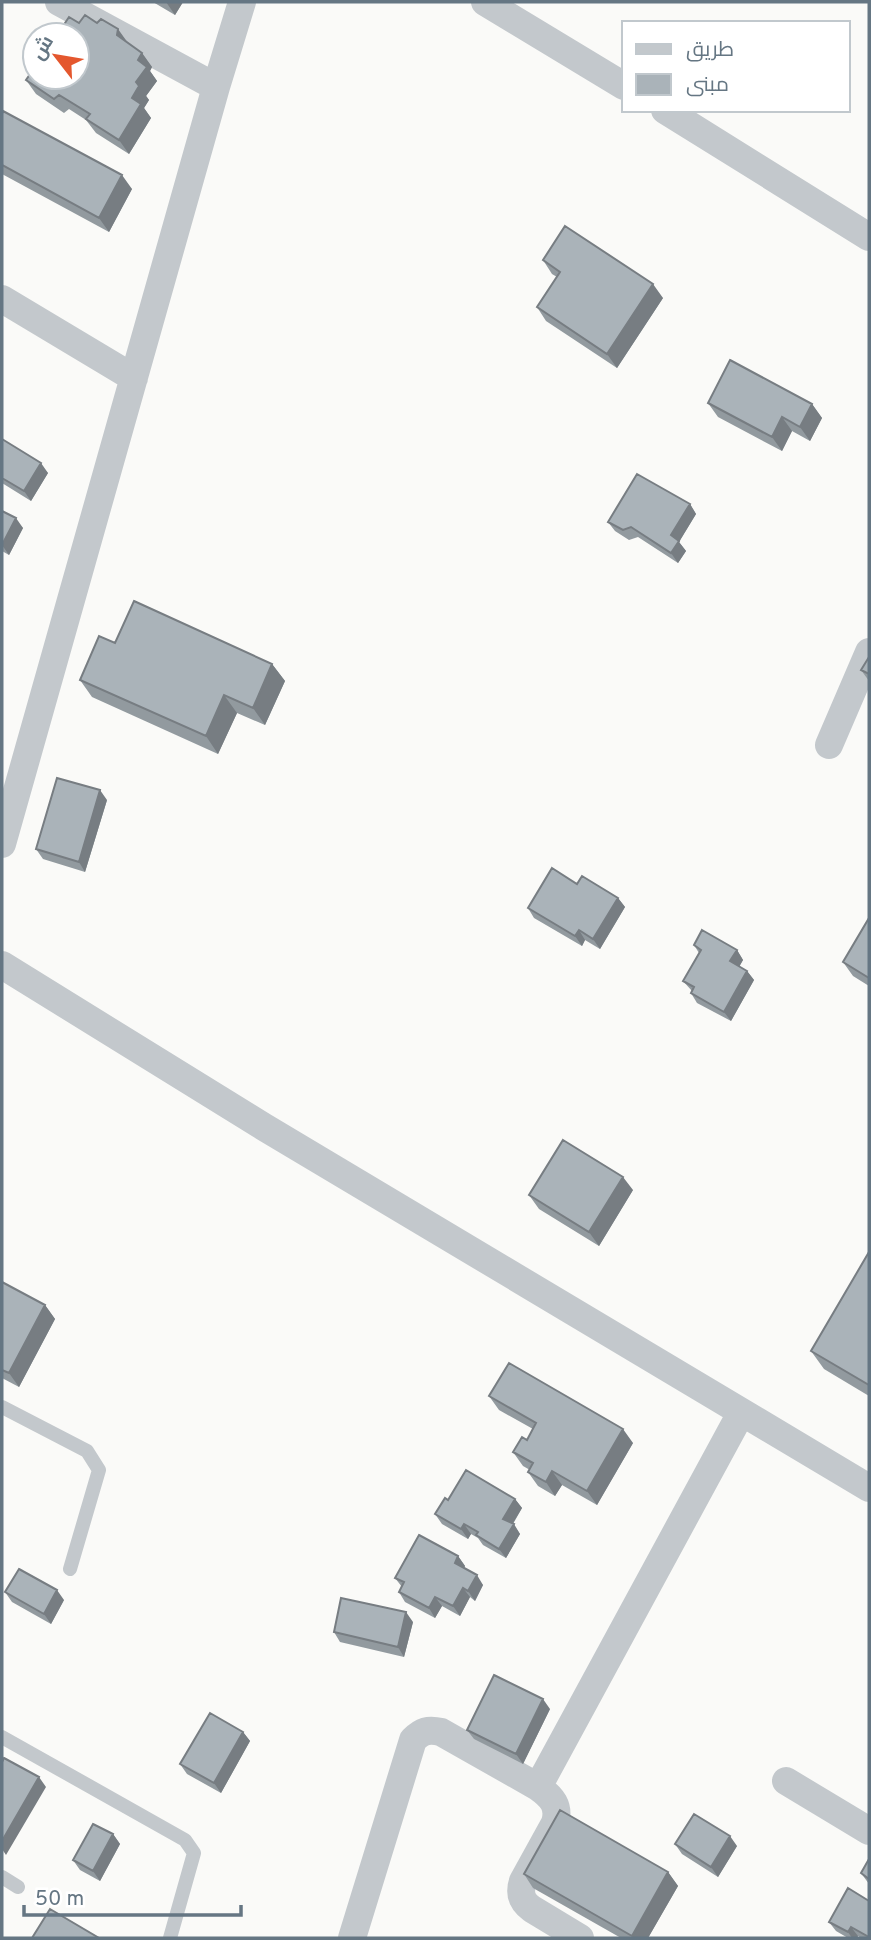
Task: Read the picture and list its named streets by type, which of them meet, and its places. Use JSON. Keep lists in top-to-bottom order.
{
  "legend": ["طريق", "مبنى"],
  "scale_bar": "50 m",
  "north": "top left"
}
